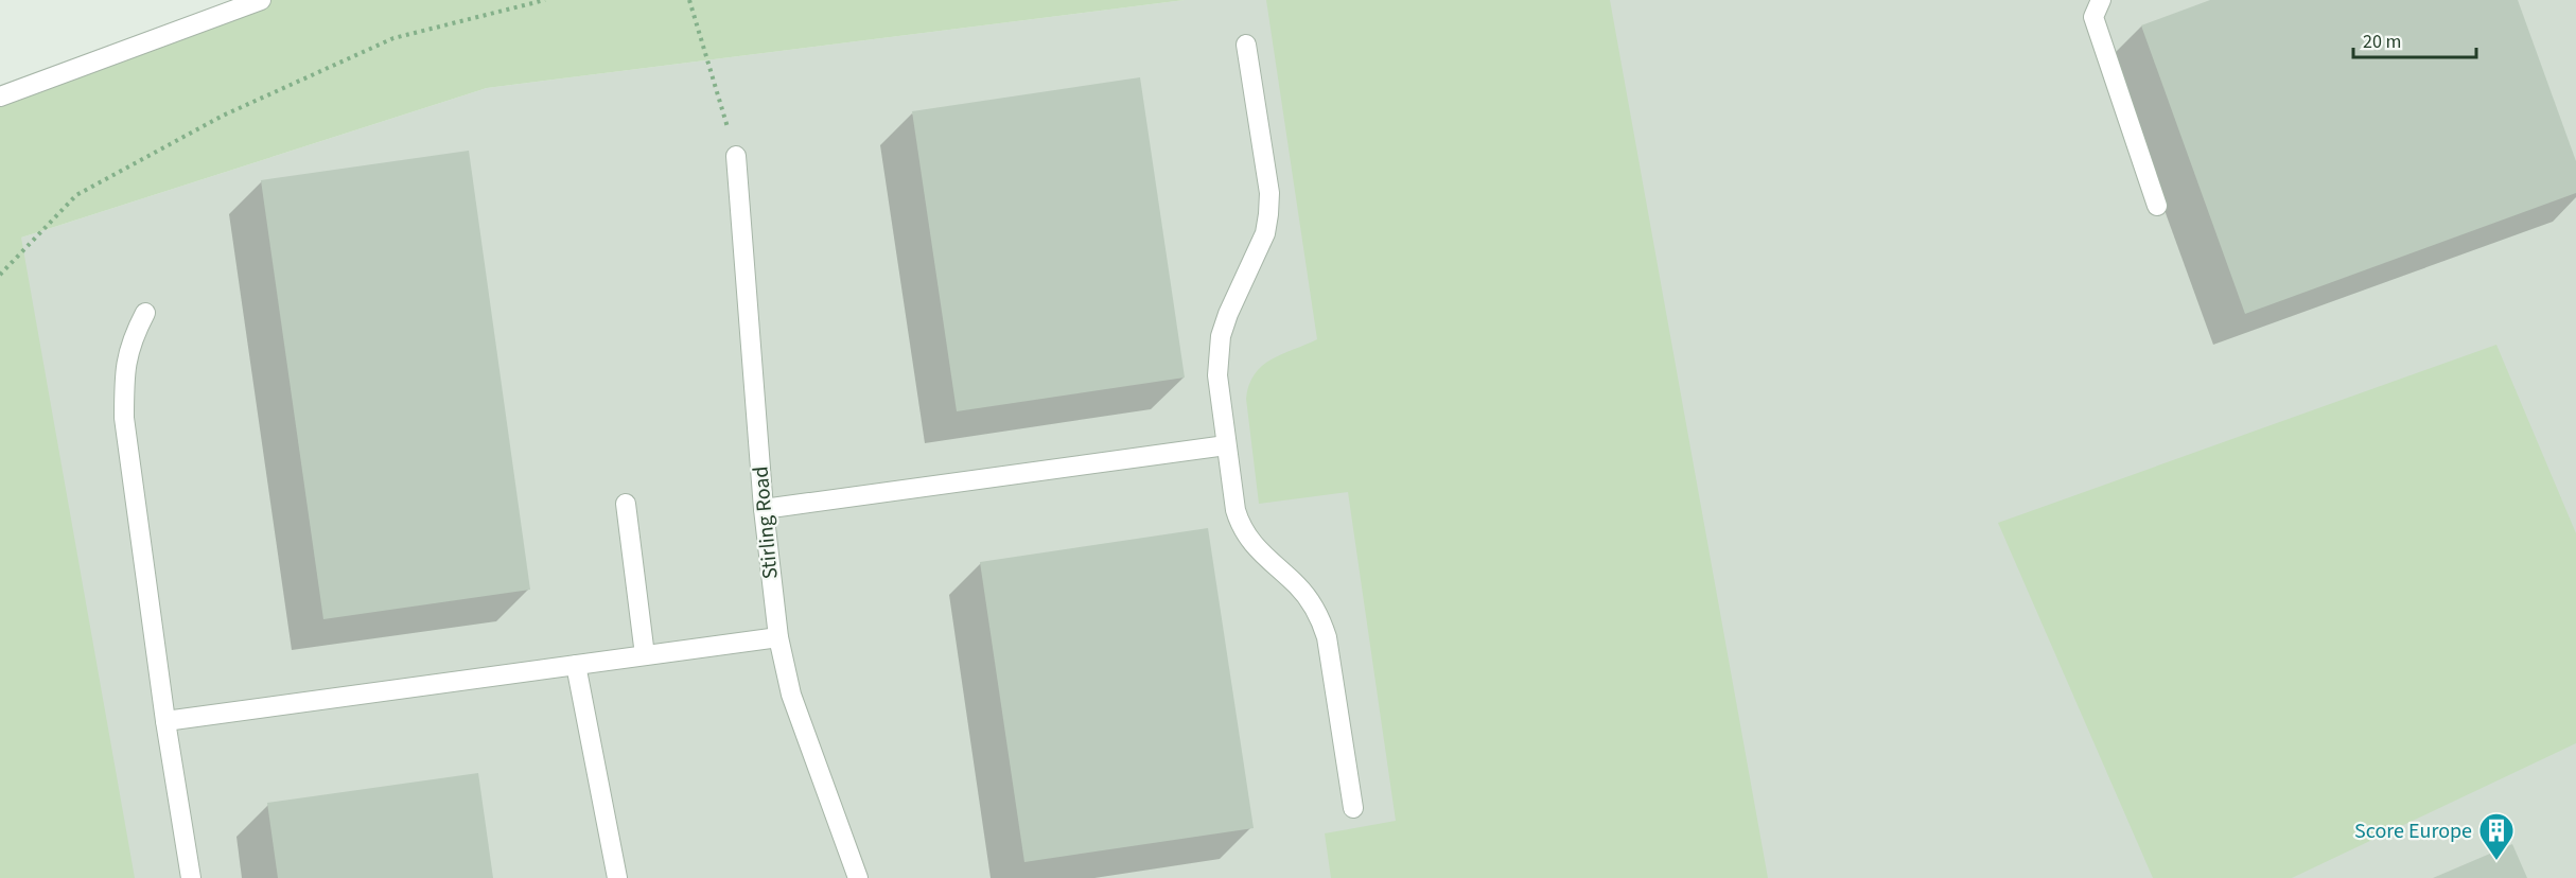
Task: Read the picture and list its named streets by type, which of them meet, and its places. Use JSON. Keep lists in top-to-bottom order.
{
  "streets": {
    "street": ["Stirling Road"]
  },
  "places": {
    "building": ["Score Europe"]
  },
  "scale_bar": "20 m"
}
